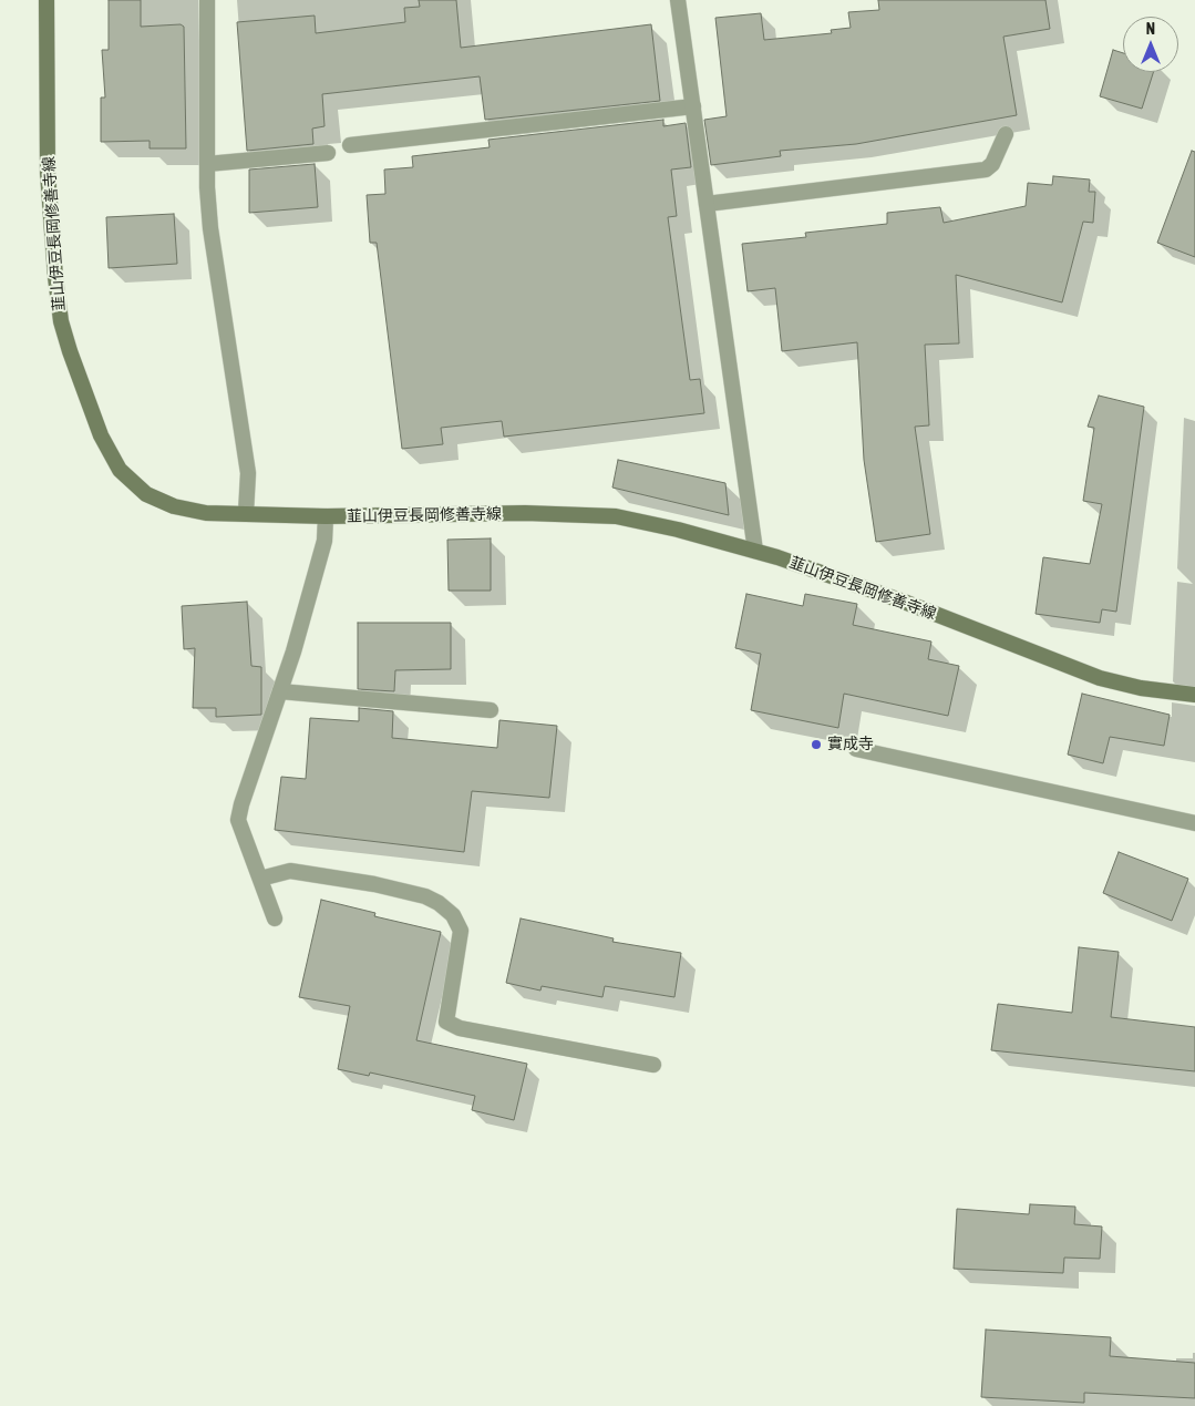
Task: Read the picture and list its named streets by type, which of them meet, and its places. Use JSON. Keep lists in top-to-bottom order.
{
  "streets": {
    "main road": ["韮山伊豆長岡修善寺線"]
  },
  "places": ["實成寺"],
  "north": "top"
}
